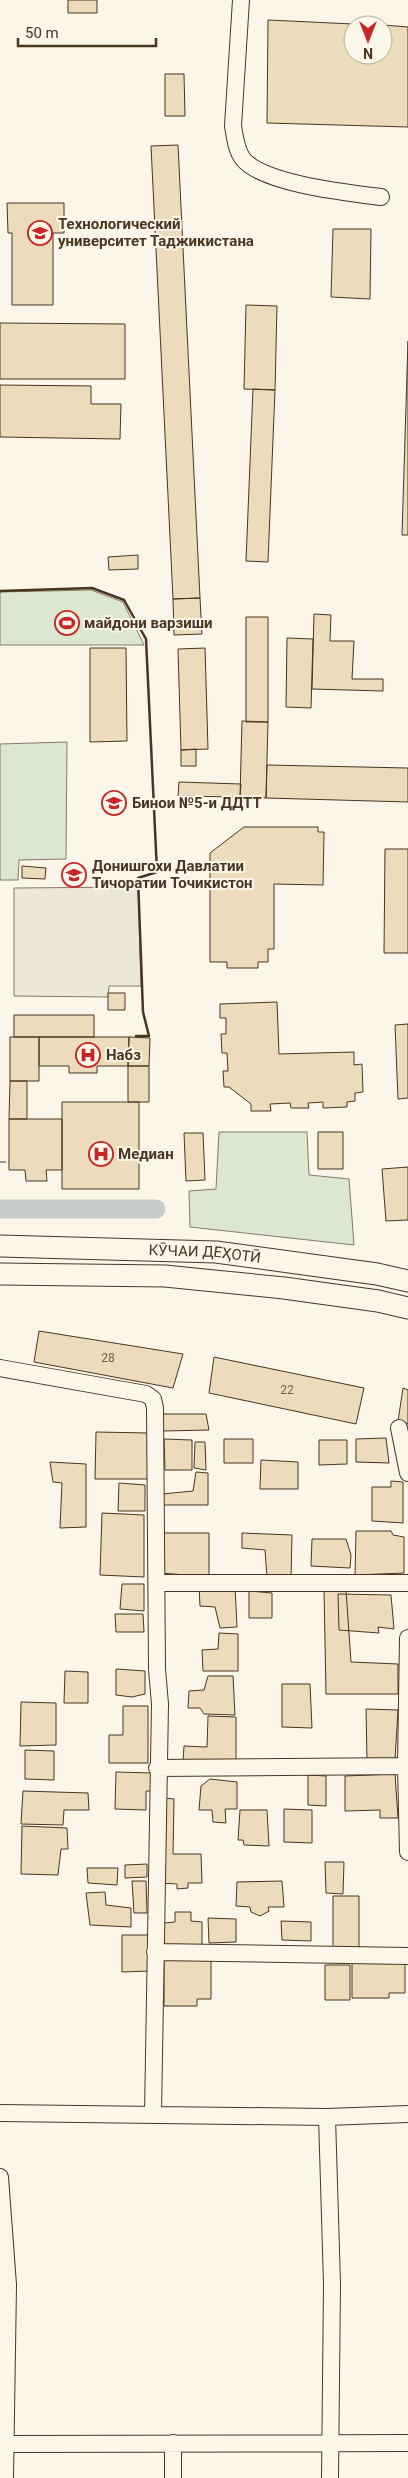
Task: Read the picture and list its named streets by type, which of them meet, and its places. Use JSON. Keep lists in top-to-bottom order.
{
  "streets": {
    "street": ["КӮЧАИ ДЕҲОТӢ"]
  },
  "places": {
    "school or university": ["Технологический университет Таджикистана", "Бинои №5-и ДДТТ", "Донишгохи Давлатии Тичоратии Точикистон"],
    "sports": ["майдони варзиши"],
    "hospital": ["Набз", "Медиан"]
  },
  "house_numbers": ["28", "22"],
  "scale_bar": "50 m",
  "north": "bottom"
}
